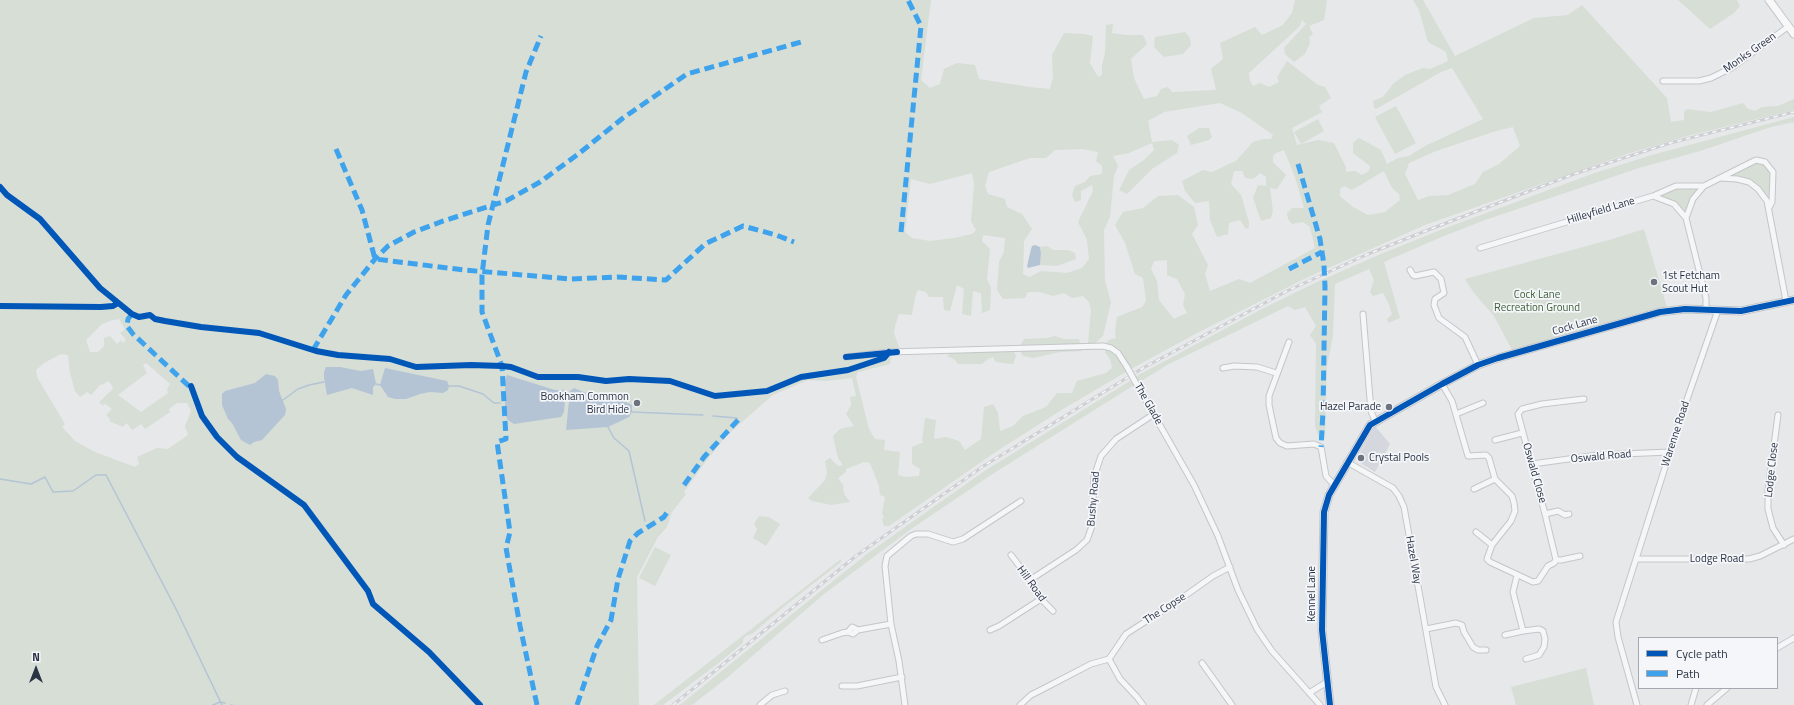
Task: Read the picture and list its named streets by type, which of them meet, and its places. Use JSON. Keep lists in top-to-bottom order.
{
  "streets": {
    "street": [
      "Monks Green",
      "Hilleyfield Lane",
      "Cock Lane",
      "The Glade",
      "Warenne Road",
      "Oswald Road",
      "Lodge Close",
      "Oswald Close",
      "Bushy Road",
      "Lodge Road",
      "Hazel Way",
      "Hill Road",
      "Kennel Lane",
      "The Copse"
    ]
  },
  "crossings": [
    ["Hilleyfield Lane", "Cock Lane"],
    ["Cock Lane", "Warenne Road"],
    ["Cock Lane", "Kennel Lane"],
    ["The Glade", "Bushy Road"],
    ["The Glade", "The Copse"],
    ["Warenne Road", "Oswald Road"],
    ["Warenne Road", "Lodge Road"],
    ["Oswald Road", "Oswald Close"],
    ["Lodge Close", "Lodge Road"],
    ["Bushy Road", "Hill Road"],
    ["Hazel Way", "Kennel Lane"]
  ],
  "parks": ["Cock Lane Recreation Ground"],
  "places": [
    "1st Fetcham Scout Hut",
    "Bookham Common Bird Hide",
    "Hazel Parade",
    "Crystal Pools"
  ],
  "legend": ["Cycle path", "Path"],
  "north": "top"
}
